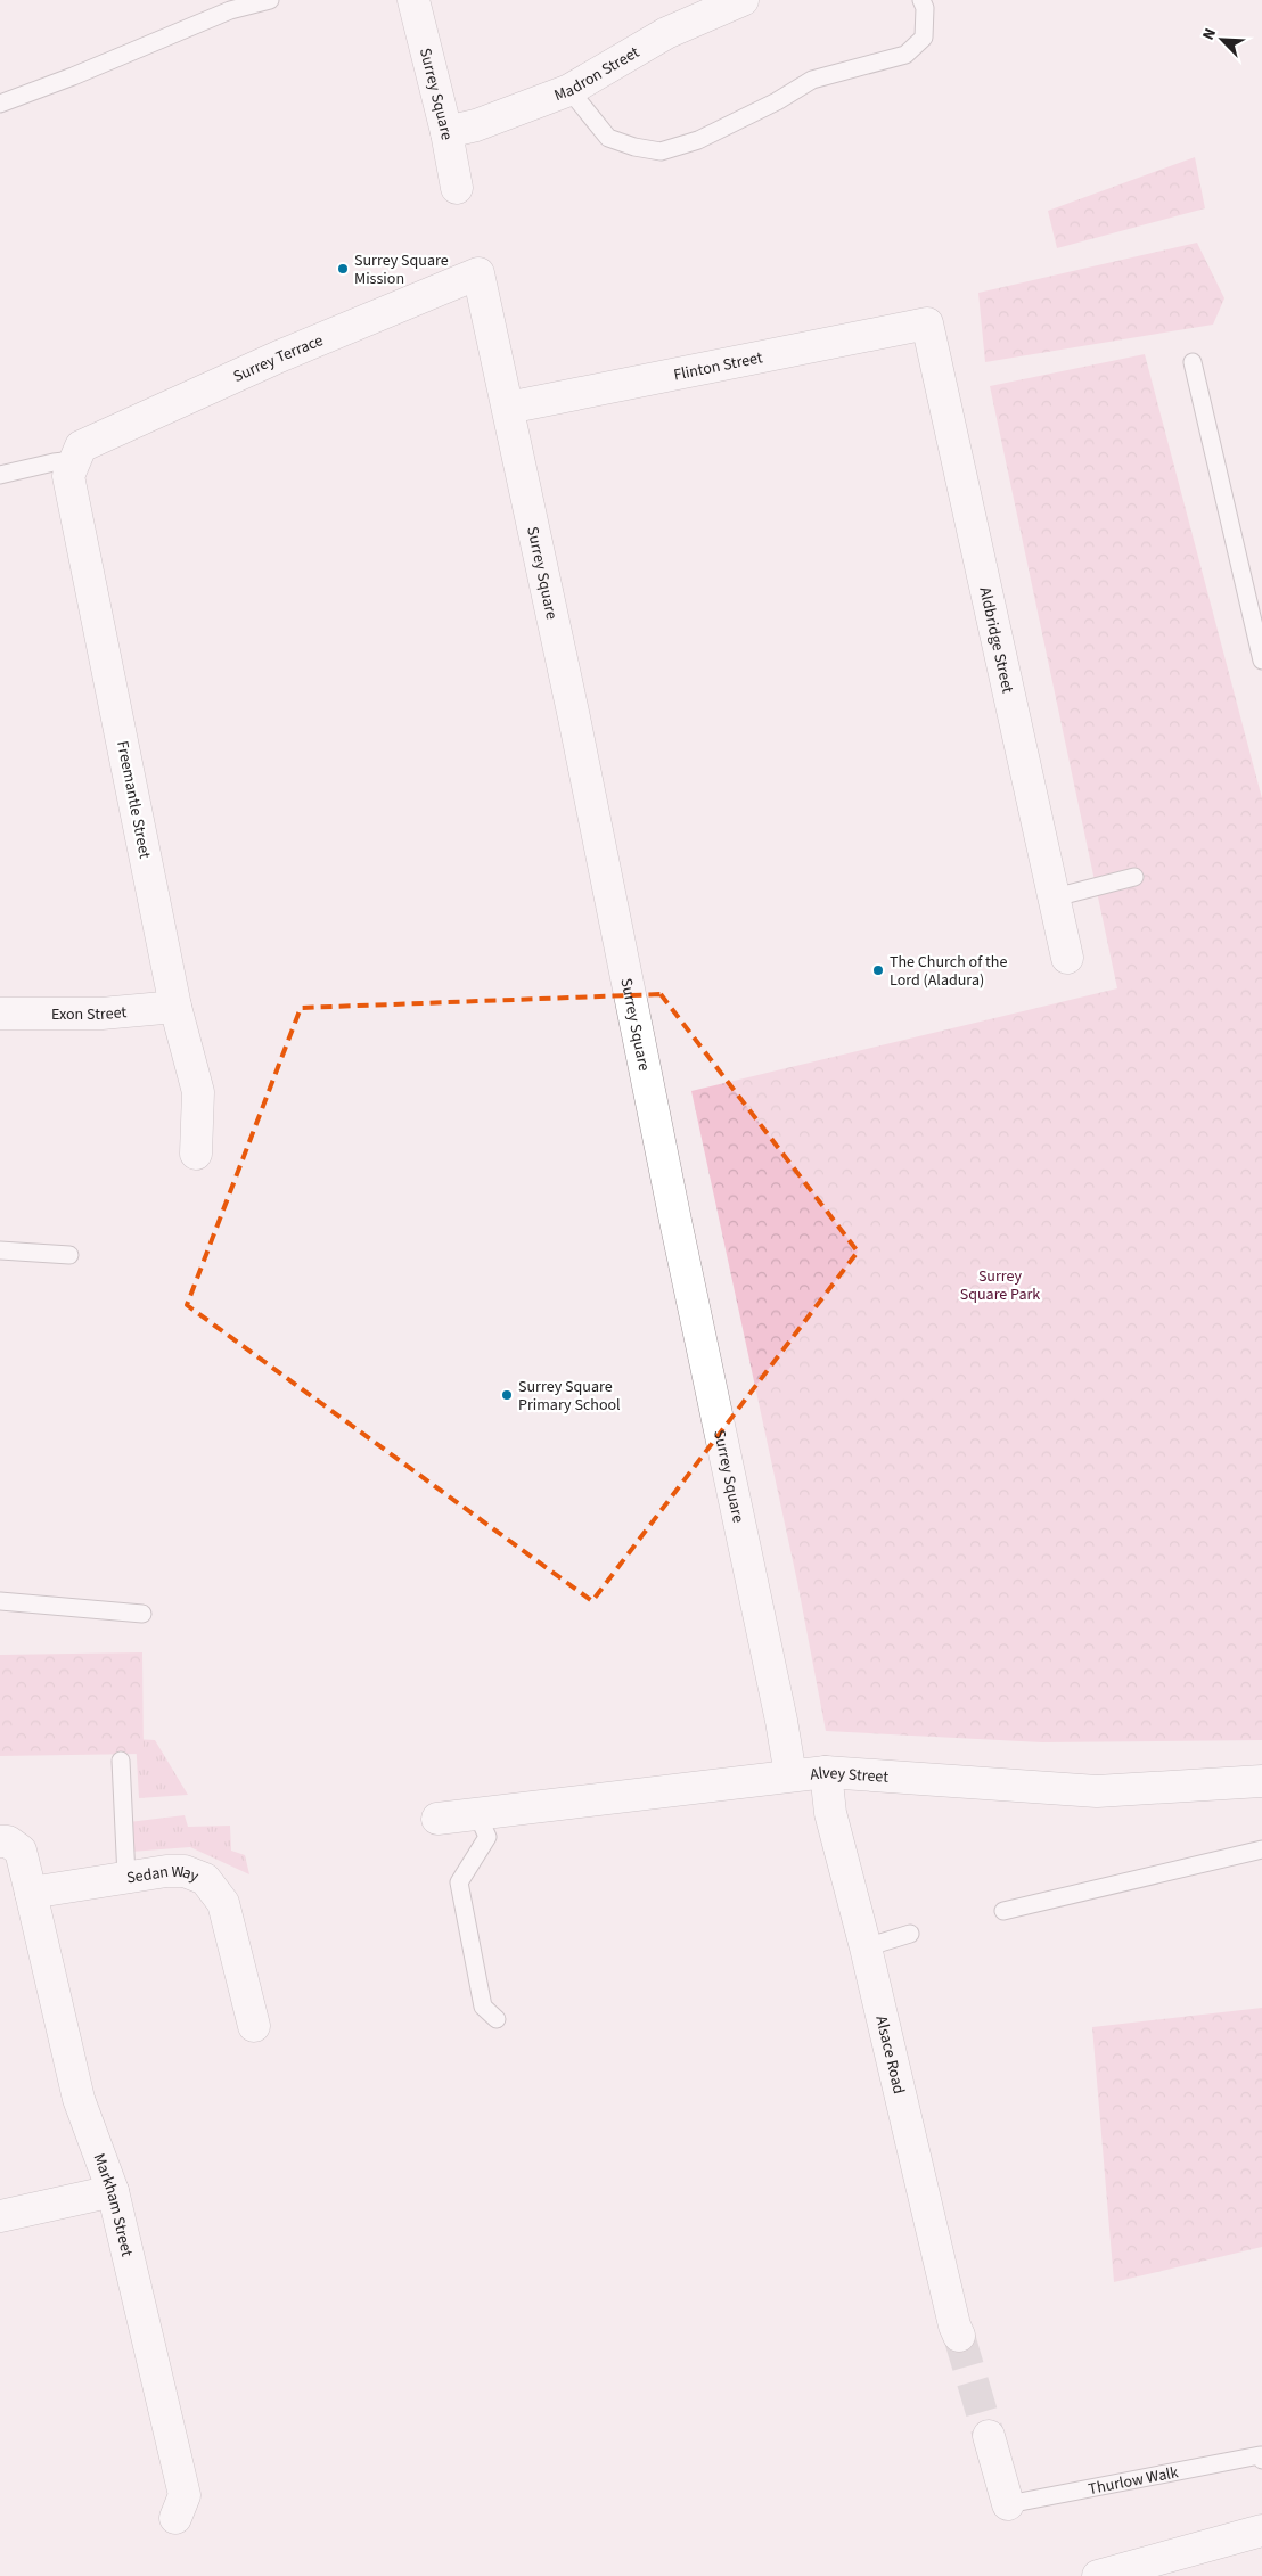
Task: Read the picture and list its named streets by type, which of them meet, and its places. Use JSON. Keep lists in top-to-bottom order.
{
  "streets": {
    "street": [
      "Madron Street",
      "Surrey Square",
      "Surrey Terrace",
      "Flinton Street",
      "Aldbridge Street",
      "Freemantle Street",
      "Exon Street",
      "Alvey Street",
      "Sedan Way",
      "Alsace Road",
      "Markham Street"
    ],
    "lane": ["Thurlow Walk"]
  },
  "crossings": [
    ["Madron Street", "Surrey Square"],
    ["Surrey Square", "Surrey Terrace"],
    ["Surrey Square", "Flinton Street"],
    ["Surrey Square", "Alvey Street"],
    ["Surrey Terrace", "Freemantle Street"],
    ["Flinton Street", "Aldbridge Street"],
    ["Freemantle Street", "Exon Street"],
    ["Alvey Street", "Alsace Road"],
    ["Sedan Way", "Markham Street"]
  ],
  "parks": ["Surrey Square Park"],
  "places": ["Surrey Square Mission", "The Church of the Lord (Aladura)", "Surrey Square Primary School"],
  "north": "top left"
}
